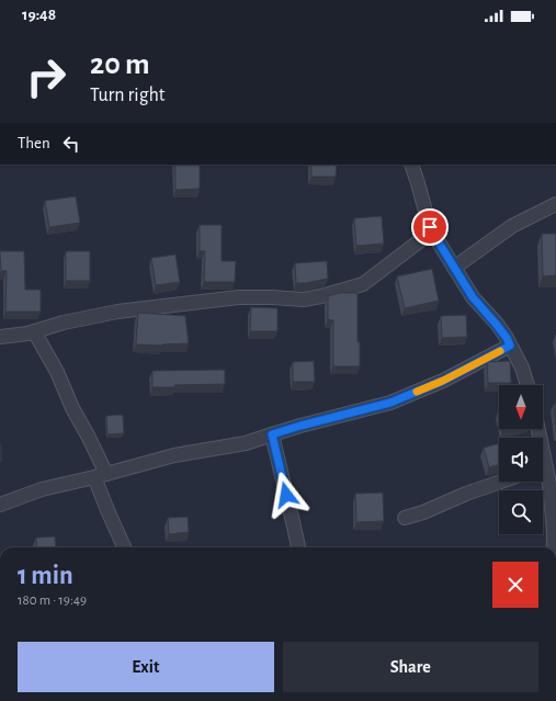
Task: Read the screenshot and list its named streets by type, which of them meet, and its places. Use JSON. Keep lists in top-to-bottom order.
{
  "north": "bottom",
  "page": {
    "status": "19:48",
    "turn": ["20 m", "Turn right"],
    "then": "Then",
    "heading": ["1 min", "180 m · 19:49"],
    "buttons": ["Exit", "Share"]
  }
}
